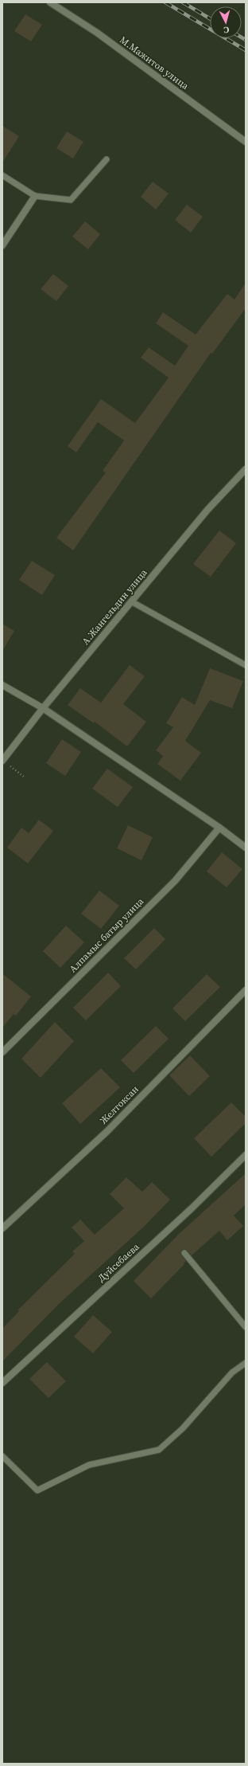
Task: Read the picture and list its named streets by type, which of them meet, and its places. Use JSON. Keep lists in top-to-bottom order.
{
  "streets": {
    "street": [
      "М.Мажитов улица",
      "А.Жангельдин улица",
      "Алпамыс батыр улица",
      "Желтоксан",
      "Дуйсебаева"
    ]
  },
  "north": "bottom"
}
